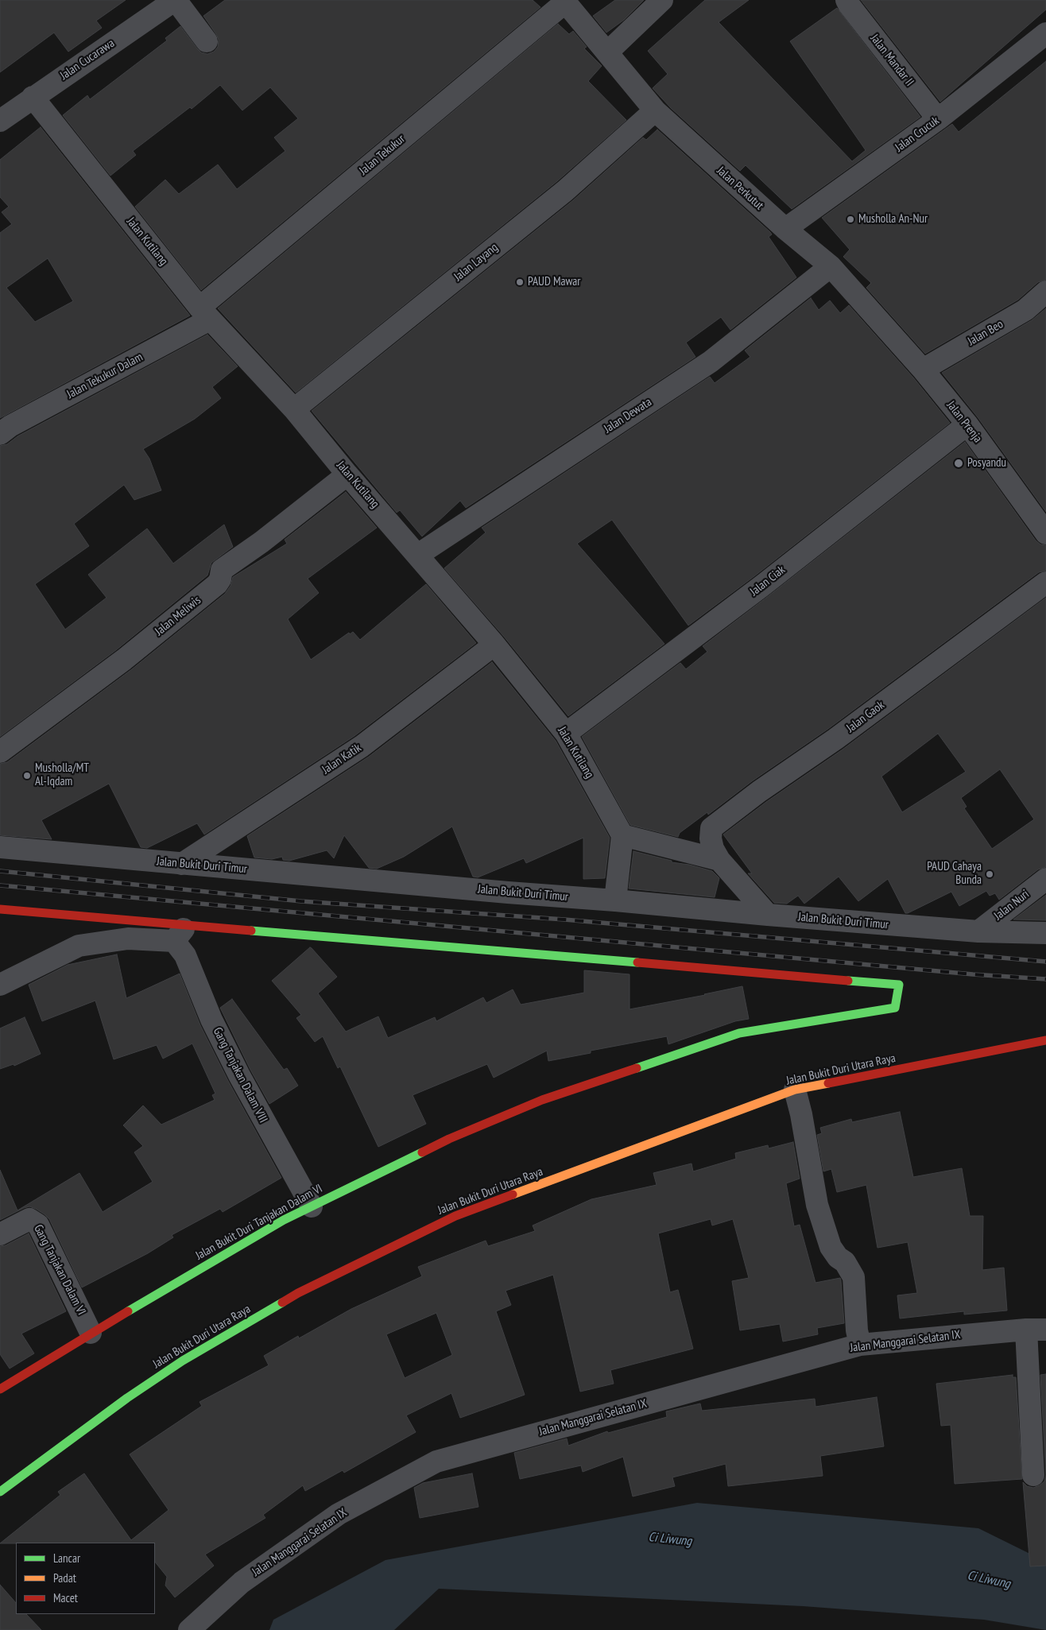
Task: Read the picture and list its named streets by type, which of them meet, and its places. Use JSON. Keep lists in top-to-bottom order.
{
  "streets": {
    "street": [
      "Jalan Cucarawa",
      "Jalan Mandar II",
      "Jalan Crucuk",
      "Jalan Tekukur",
      "Jalan Perkutut",
      "Jalan Kutilang",
      "Jalan Layang",
      "Jalan Beo",
      "Jalan Tekukur Dalam",
      "Jalan Dewata",
      "Jalan Prenja",
      "Jalan Ciak",
      "Jalan Meliwis",
      "Jalan Gaok",
      "Jalan Katik",
      "Jalan Bukit Duri Timur",
      "Jalan Nuri",
      "Jalan Bukit Duri Utara Raya",
      "Gang Tanjakan Dalam VIII",
      "Jalan Bukit Duri Tanjakan Dalam VI",
      "Gang Tanjakan Dalam VI",
      "Jalan Manggarai Selatan IX"
    ]
  },
  "crossings": [
    ["Jalan Cucarawa", "Jalan Kutilang"],
    ["Jalan Mandar II", "Jalan Crucuk"],
    ["Jalan Crucuk", "Jalan Perkutut"],
    ["Jalan Tekukur", "Jalan Perkutut"],
    ["Jalan Tekukur", "Jalan Kutilang"],
    ["Jalan Tekukur", "Jalan Tekukur Dalam"],
    ["Jalan Perkutut", "Jalan Layang"],
    ["Jalan Perkutut", "Jalan Beo"],
    ["Jalan Perkutut", "Jalan Dewata"],
    ["Jalan Perkutut", "Jalan Prenja"],
    ["Jalan Kutilang", "Jalan Layang"],
    ["Jalan Kutilang", "Jalan Tekukur Dalam"],
    ["Jalan Kutilang", "Jalan Dewata"],
    ["Jalan Kutilang", "Jalan Ciak"],
    ["Jalan Kutilang", "Jalan Meliwis"],
    ["Jalan Kutilang", "Jalan Katik"],
    ["Jalan Beo", "Jalan Prenja"],
    ["Jalan Prenja", "Jalan Ciak"],
    ["Jalan Gaok", "Jalan Bukit Duri Timur"],
    ["Jalan Katik", "Jalan Bukit Duri Timur"],
    ["Jalan Bukit Duri Timur", "Jalan Nuri"],
    ["Gang Tanjakan Dalam VIII", "Jalan Bukit Duri Tanjakan Dalam VI"],
    ["Jalan Bukit Duri Tanjakan Dalam VI", "Gang Tanjakan Dalam VI"]
  ],
  "water": ["Ci Liwung"],
  "places": [
    "Musholla An-Nur",
    "PAUD Mawar",
    "Posyandu",
    "Musholla/MT Al-Iqdam",
    "PAUD Cahaya Bunda"
  ],
  "legend": ["Lancar", "Padat", "Macet"]
}
